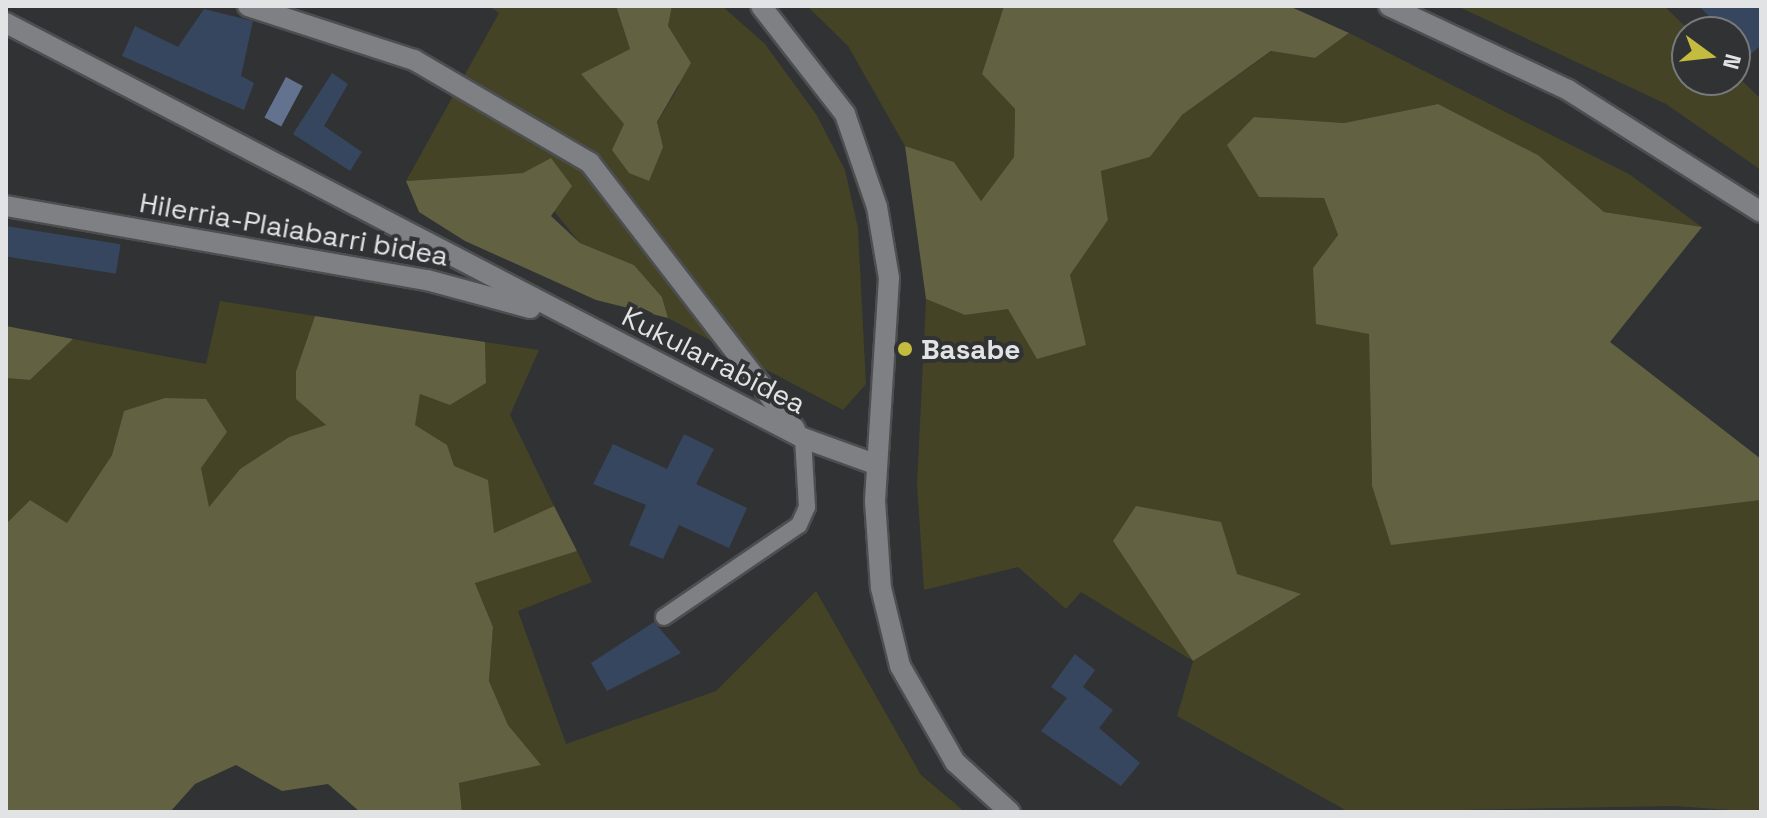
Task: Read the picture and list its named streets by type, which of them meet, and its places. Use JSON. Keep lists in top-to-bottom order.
{
  "streets": {
    "street": ["Hilerria-Plaiabarri bidea", "Kukularrabidea"]
  },
  "crossings": [
    ["Hilerria-Plaiabarri bidea", "Kukularrabidea"]
  ],
  "places": ["Basabe"],
  "north": "right"
}
